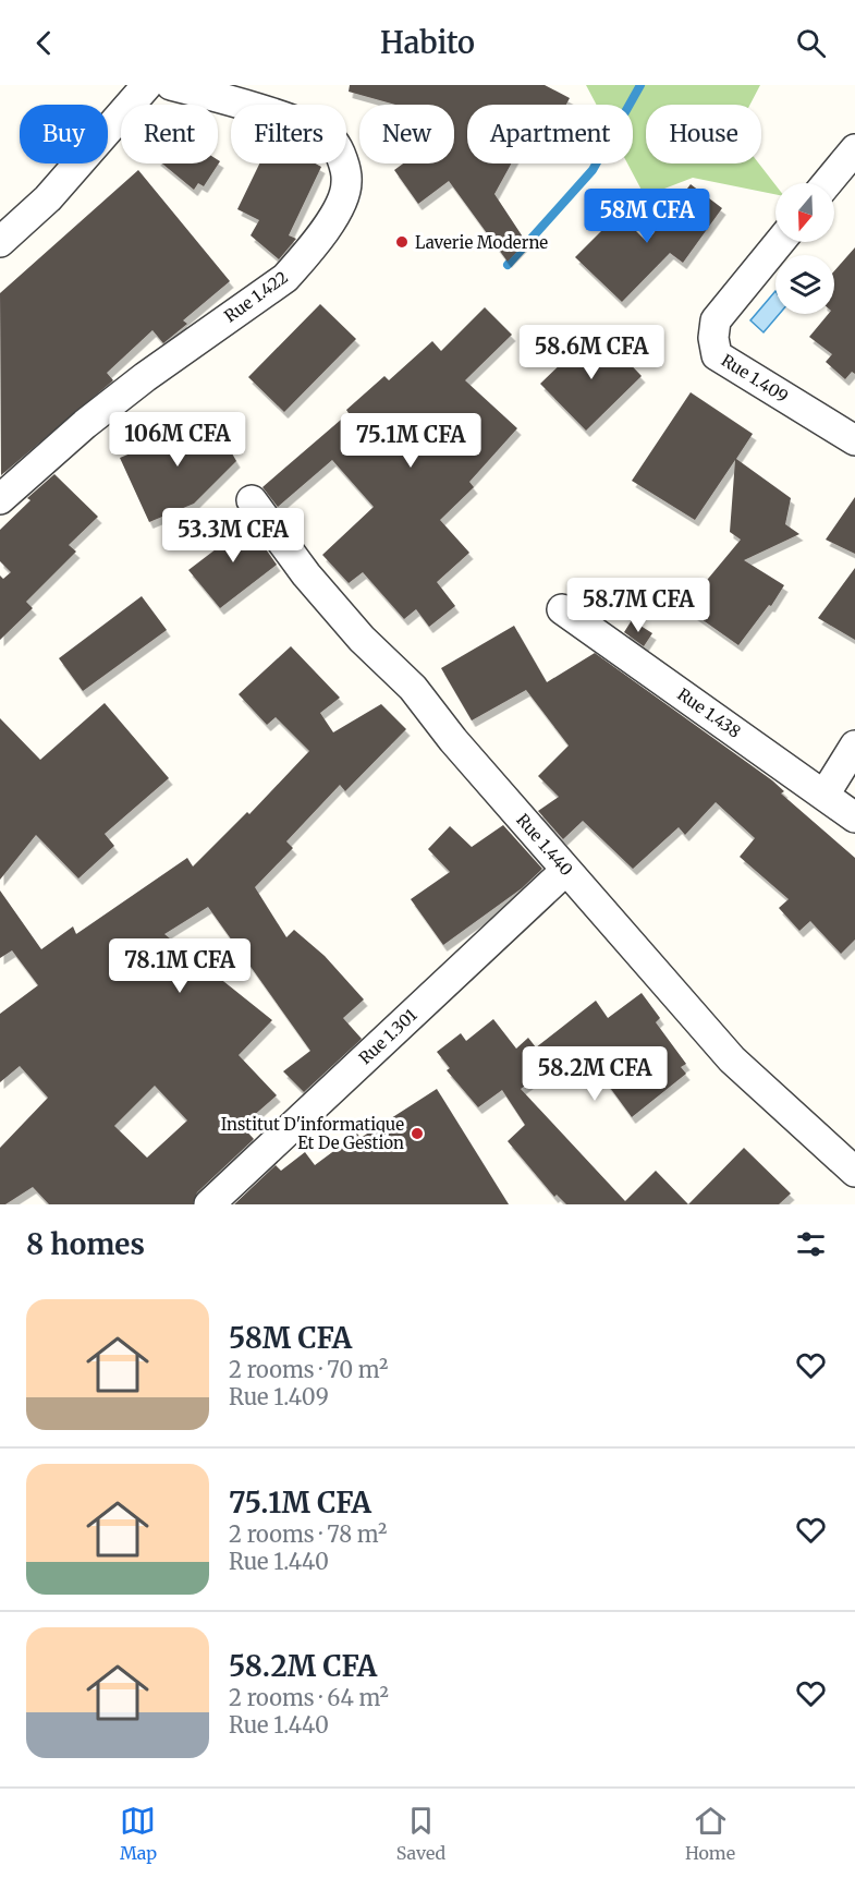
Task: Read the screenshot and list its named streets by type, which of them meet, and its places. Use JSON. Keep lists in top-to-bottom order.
{
  "streets": {
    "street": [
      "Rue 1.422",
      "Rue 1.409",
      "Rue 1.438",
      "Rue 1.440",
      "Rue 1.301"
    ]
  },
  "crossings": [
    ["Rue 1.440", "Rue 1.301"]
  ],
  "places": ["Laverie Moderne", "Institut D'informatique Et De Gestion"],
  "north": "bottom",
  "page": {
    "header": "Habito",
    "chip": [
      "Buy",
      "Rent",
      "Filters",
      "New",
      "Apartment",
      "House"
    ],
    "price": [
      "58M CFA",
      "58.6M CFA",
      "106M CFA",
      "75.1M CFA",
      "53.3M CFA",
      "58.7M CFA",
      "78.1M CFA",
      "58.2M CFA"
    ],
    "heading": "8 homes",
    "list": [
      {
        "name": "58M CFA",
        "note": "2 rooms · 70 m² · Rue 1.409"
      },
      {
        "name": "75.1M CFA",
        "note": "2 rooms · 78 m² · Rue 1.440"
      },
      {
        "name": "58.2M CFA",
        "note": "2 rooms · 64 m² · Rue 1.440"
      }
    ],
    "tabs": ["Map", "Saved", "Home"]
  }
}
